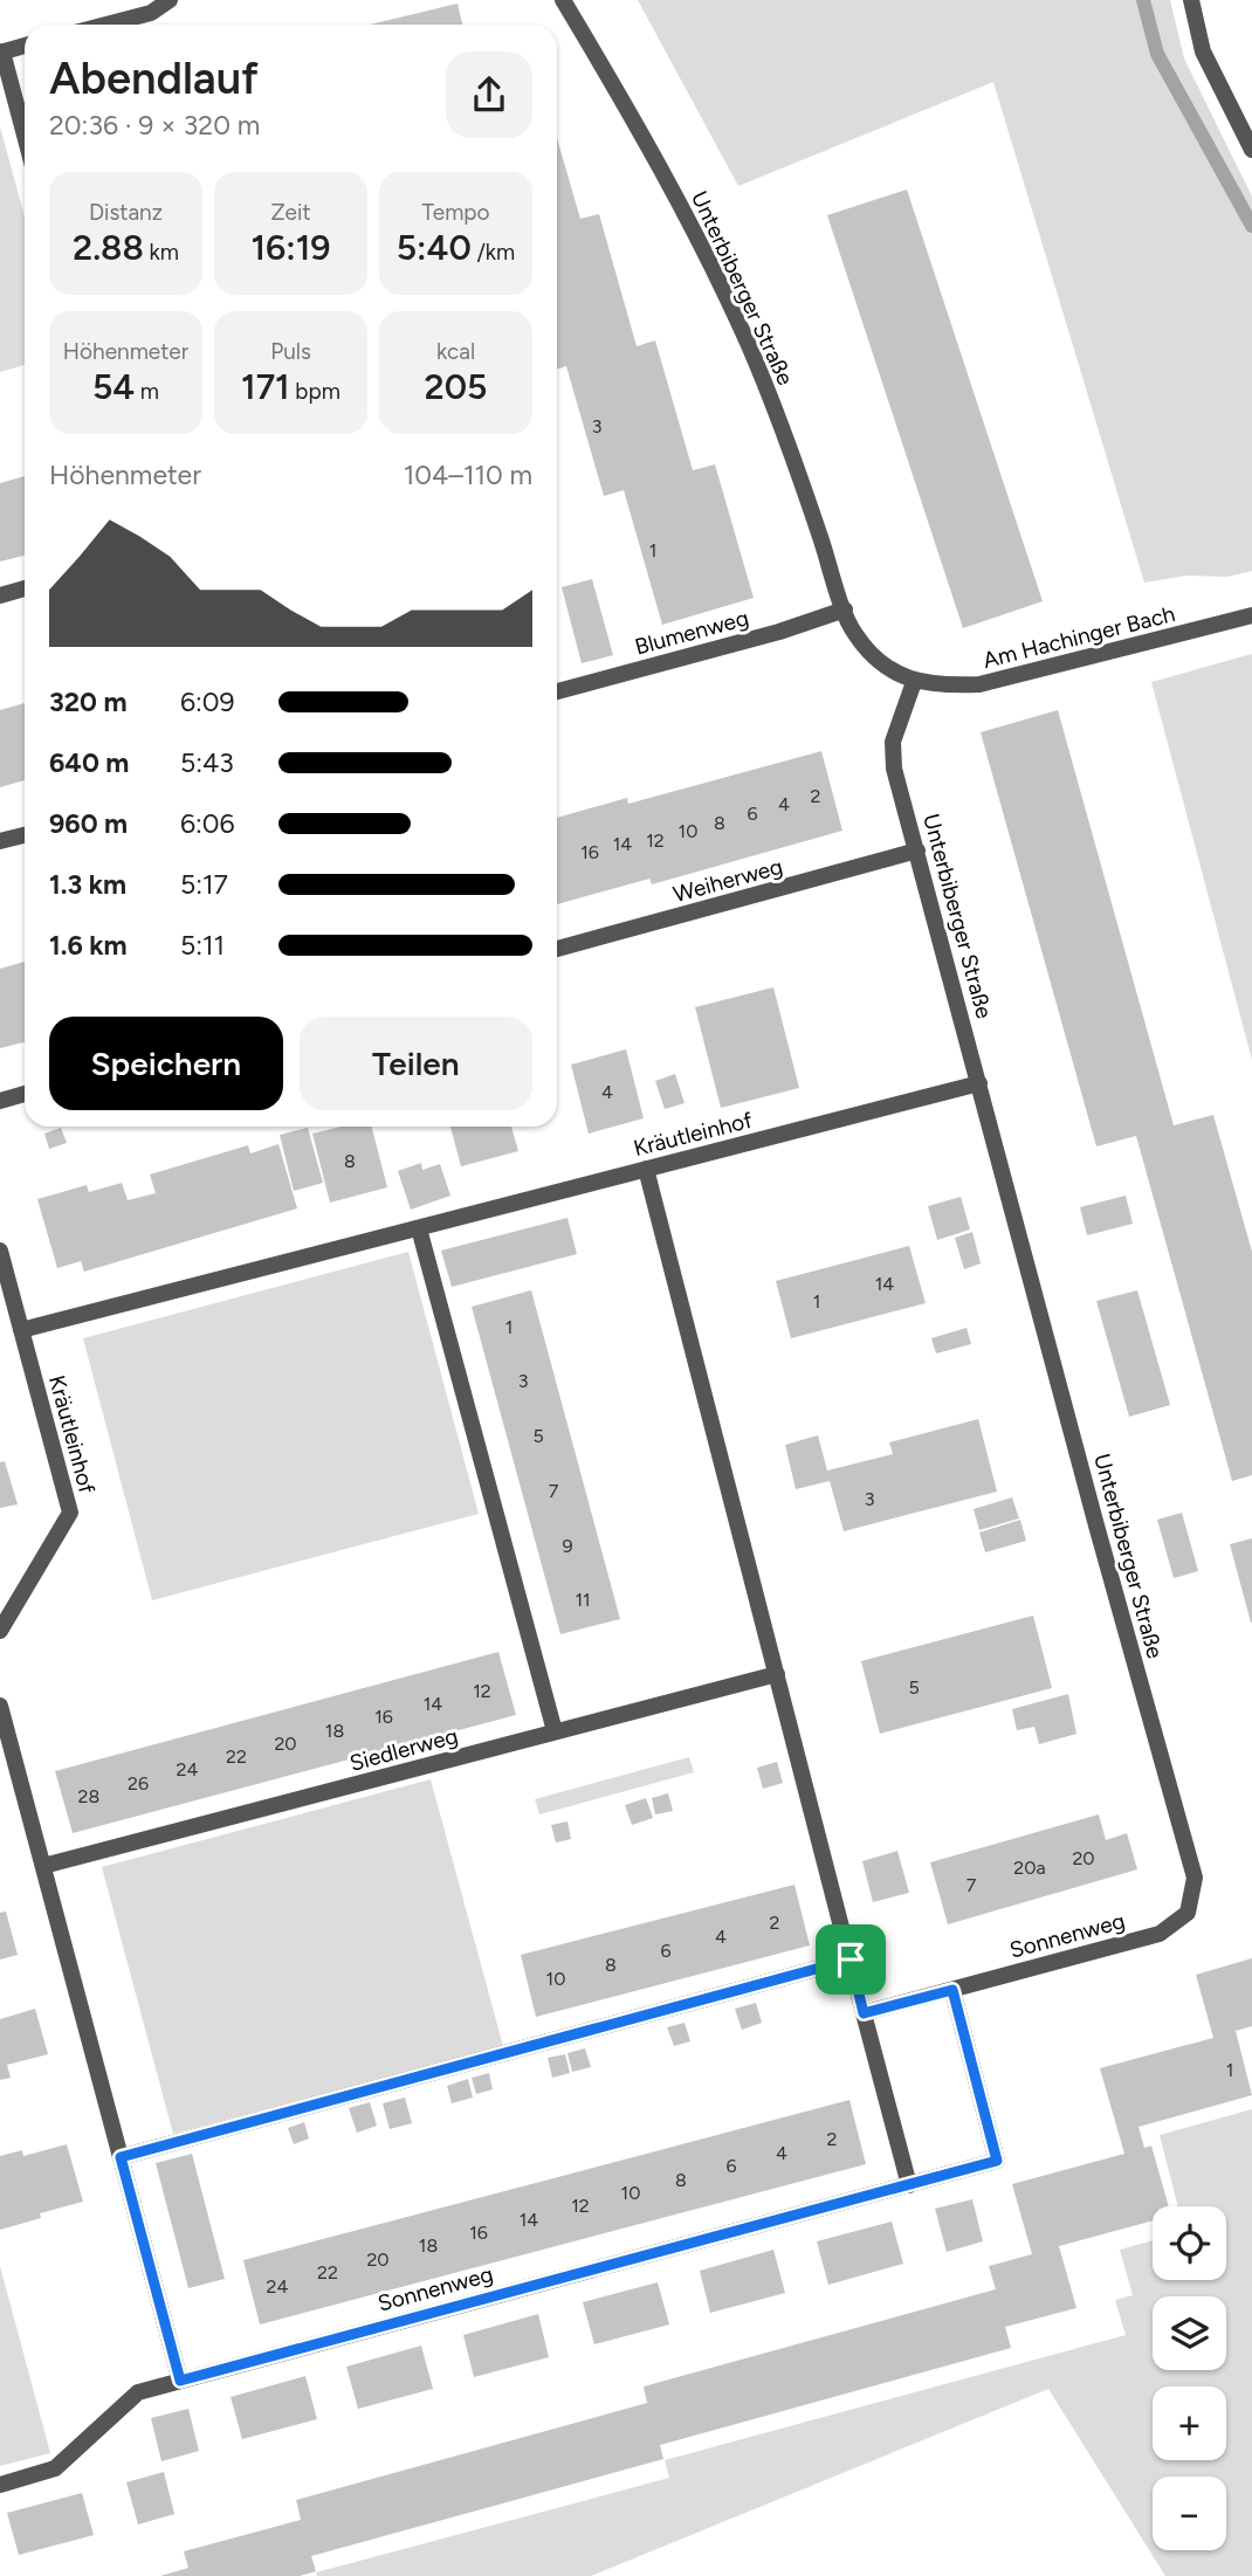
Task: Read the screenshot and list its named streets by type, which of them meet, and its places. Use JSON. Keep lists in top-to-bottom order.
{
  "streets": {
    "street": [
      "Unterbiberger Straße",
      "Blumenweg",
      "Am Hachinger Bach",
      "Weiherweg",
      "Kräutleinhof",
      "Siedlerweg",
      "Sonnenweg"
    ]
  },
  "crossings": [
    ["Unterbiberger Straße", "Blumenweg"],
    ["Unterbiberger Straße", "Am Hachinger Bach"],
    ["Unterbiberger Straße", "Weiherweg"],
    ["Unterbiberger Straße", "Kräutleinhof"],
    ["Unterbiberger Straße", "Sonnenweg"]
  ],
  "house_numbers": [
    "3",
    "1",
    "2",
    "4",
    "6",
    "8",
    "10",
    "12",
    "14",
    "16",
    "4",
    "8",
    "14",
    "1",
    "1",
    "3",
    "5",
    "7",
    "3",
    "9",
    "11",
    "5",
    "12",
    "14",
    "16",
    "18",
    "20",
    "22",
    "24",
    "26",
    "28",
    "20",
    "20a",
    "7",
    "2",
    "4",
    "6",
    "8",
    "10",
    "1",
    "2",
    "4",
    "6",
    "8",
    "10",
    "12",
    "14",
    "16",
    "18",
    "20",
    "22",
    "24"
  ],
  "page": {
    "heading": ["Abendlauf", "20:36 · 9 × 320 m"],
    "stats": [
      ["Distanz", "2.88 km"],
      ["Zeit", "16:19"],
      ["Tempo", "5:40 /km"],
      ["Höhenmeter", "54 m"],
      ["Puls", "171 bpm"],
      ["kcal", "205"]
    ],
    "chart": ["Höhenmeter", "104–110 m"],
    "list": [
      {
        "name": "320 m",
        "note": "6:09"
      },
      {
        "name": "640 m",
        "note": "5:43"
      },
      {
        "name": "960 m",
        "note": "6:06"
      },
      {
        "name": "1.3 km",
        "note": "5:17"
      },
      {
        "name": "1.6 km",
        "note": "5:11"
      }
    ],
    "buttons": ["Speichern", "Teilen"],
    "map_buttons": ["+", "−"]
  }
}
